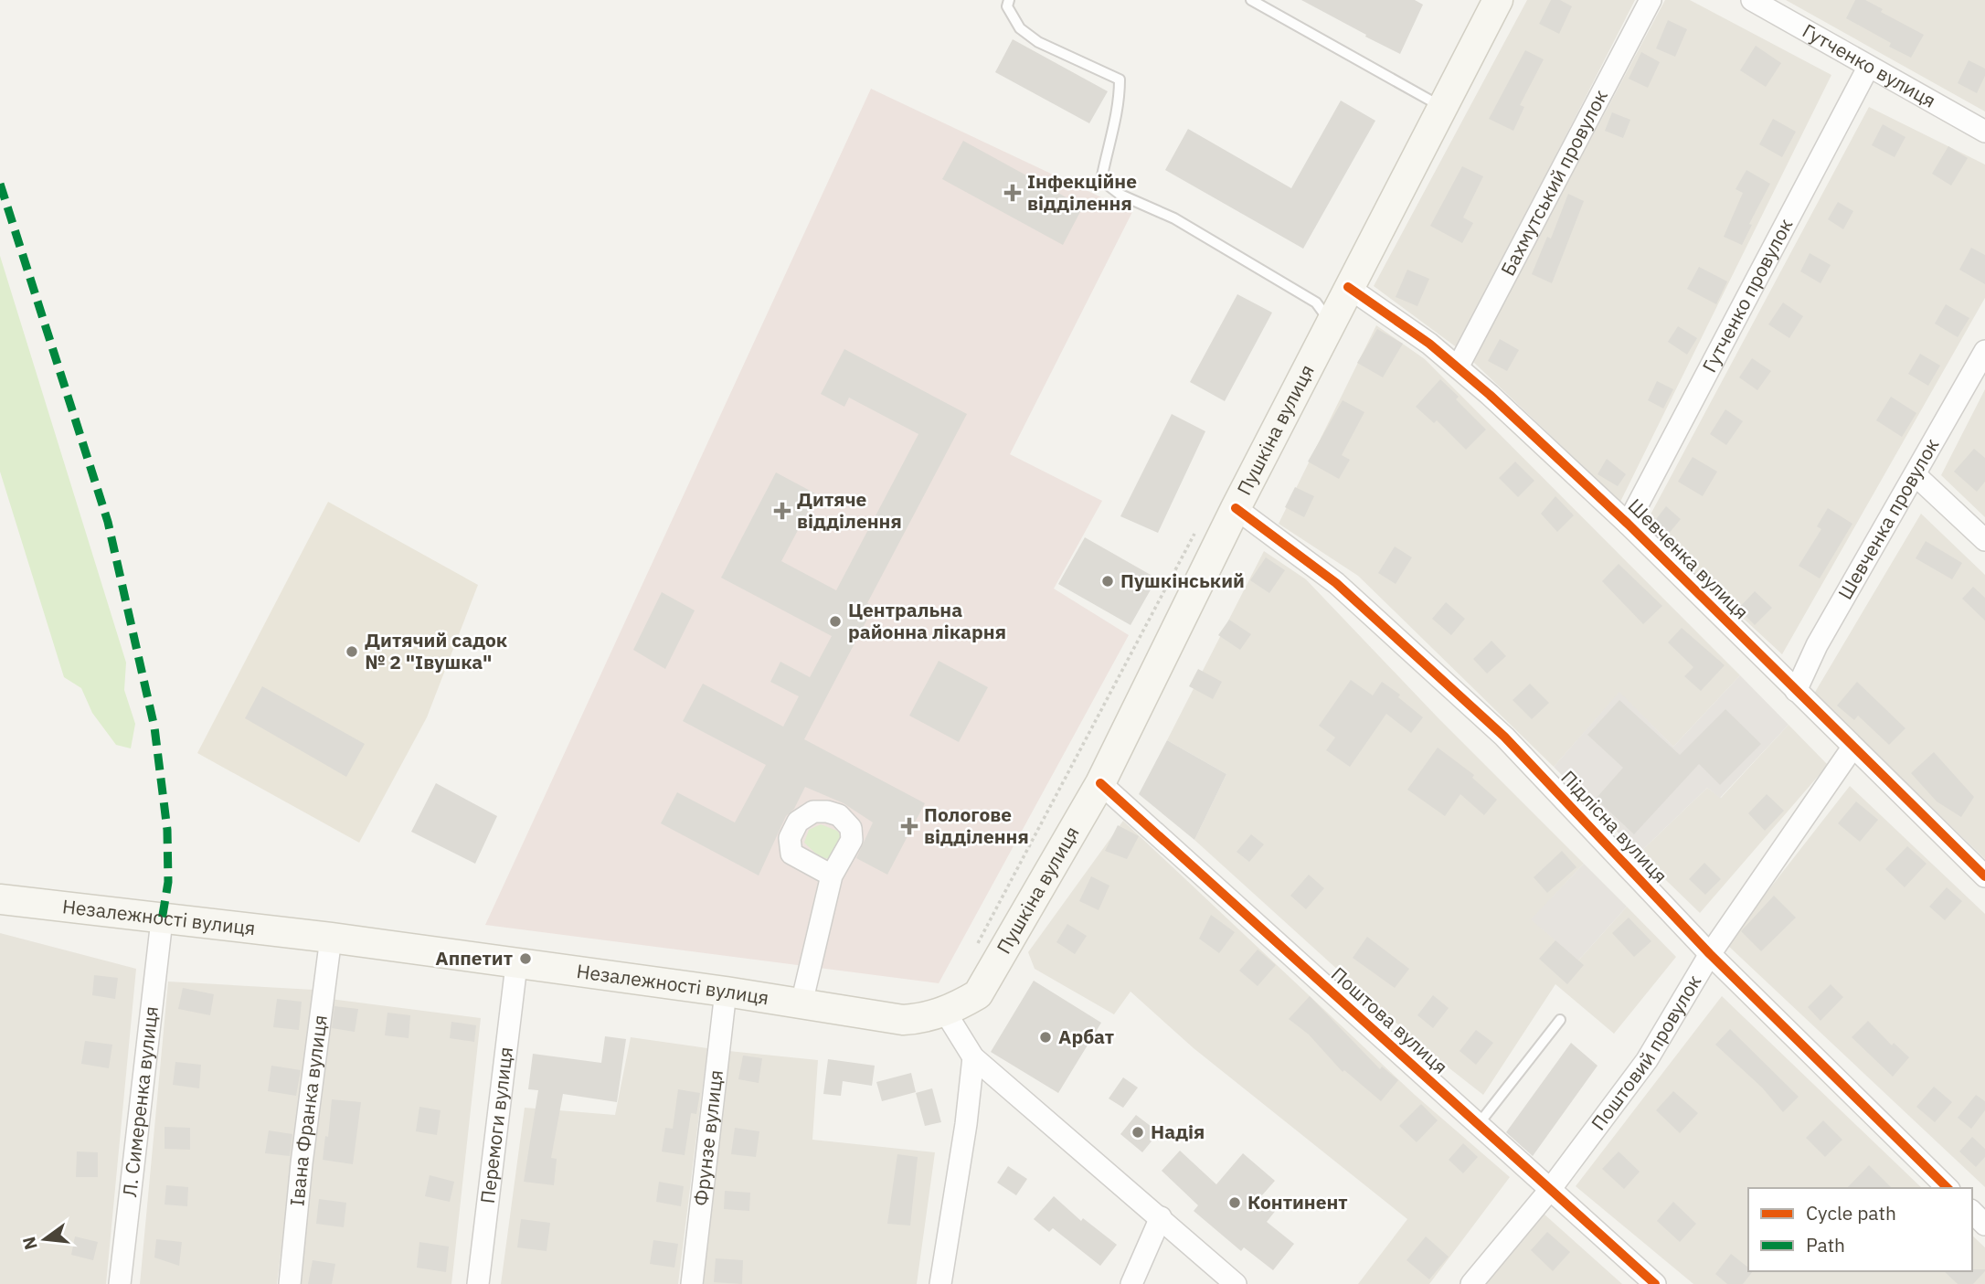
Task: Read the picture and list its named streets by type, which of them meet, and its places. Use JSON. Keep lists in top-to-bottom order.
{
  "streets": {
    "main road": ["Пушкіна вулиця", "Незалежності вулиця"],
    "street": [
      "Гутченко вулиця",
      "Бахмутський провулок",
      "Гутченко провулок",
      "Шевченка провулок",
      "Шевченка вулиця",
      "Підлісна вулиця",
      "Поштова вулиця",
      "Поштовий провулок",
      "Л. Симеренка вулиця",
      "Івана Франка вулиця",
      "Перемоги вулиця",
      "Фрунзе вулиця"
    ]
  },
  "crossings": [
    ["Гутченко вулиця", "Гутченко провулок"],
    ["Бахмутський провулок", "Шевченка вулиця"],
    ["Гутченко провулок", "Шевченка вулиця"],
    ["Пушкіна вулиця", "Шевченка вулиця"],
    ["Пушкіна вулиця", "Підлісна вулиця"],
    ["Пушкіна вулиця", "Незалежності вулиця"],
    ["Пушкіна вулиця", "Поштова вулиця"],
    ["Шевченка провулок", "Шевченка вулиця"],
    ["Шевченка вулиця", "Поштовий провулок"],
    ["Підлісна вулиця", "Поштовий провулок"],
    ["Незалежності вулиця", "Л. Симеренка вулиця"],
    ["Незалежності вулиця", "Івана Франка вулиця"],
    ["Незалежності вулиця", "Перемоги вулиця"],
    ["Незалежності вулиця", "Фрунзе вулиця"],
    ["Поштова вулиця", "Поштовий провулок"]
  ],
  "places": {
    "health": ["Інфекційне відділення", "Дитяче відділення", "Пологове відділення"],
    "other": [
      "Пушкінський",
      "Центральна районна лікарня",
      "Дитячий садок № 2 \"Івушка\"",
      "Аппетит",
      "Арбат",
      "Надiя",
      "Континент"
    ]
  },
  "legend": ["Cycle path", "Path"],
  "north": "left"
}
